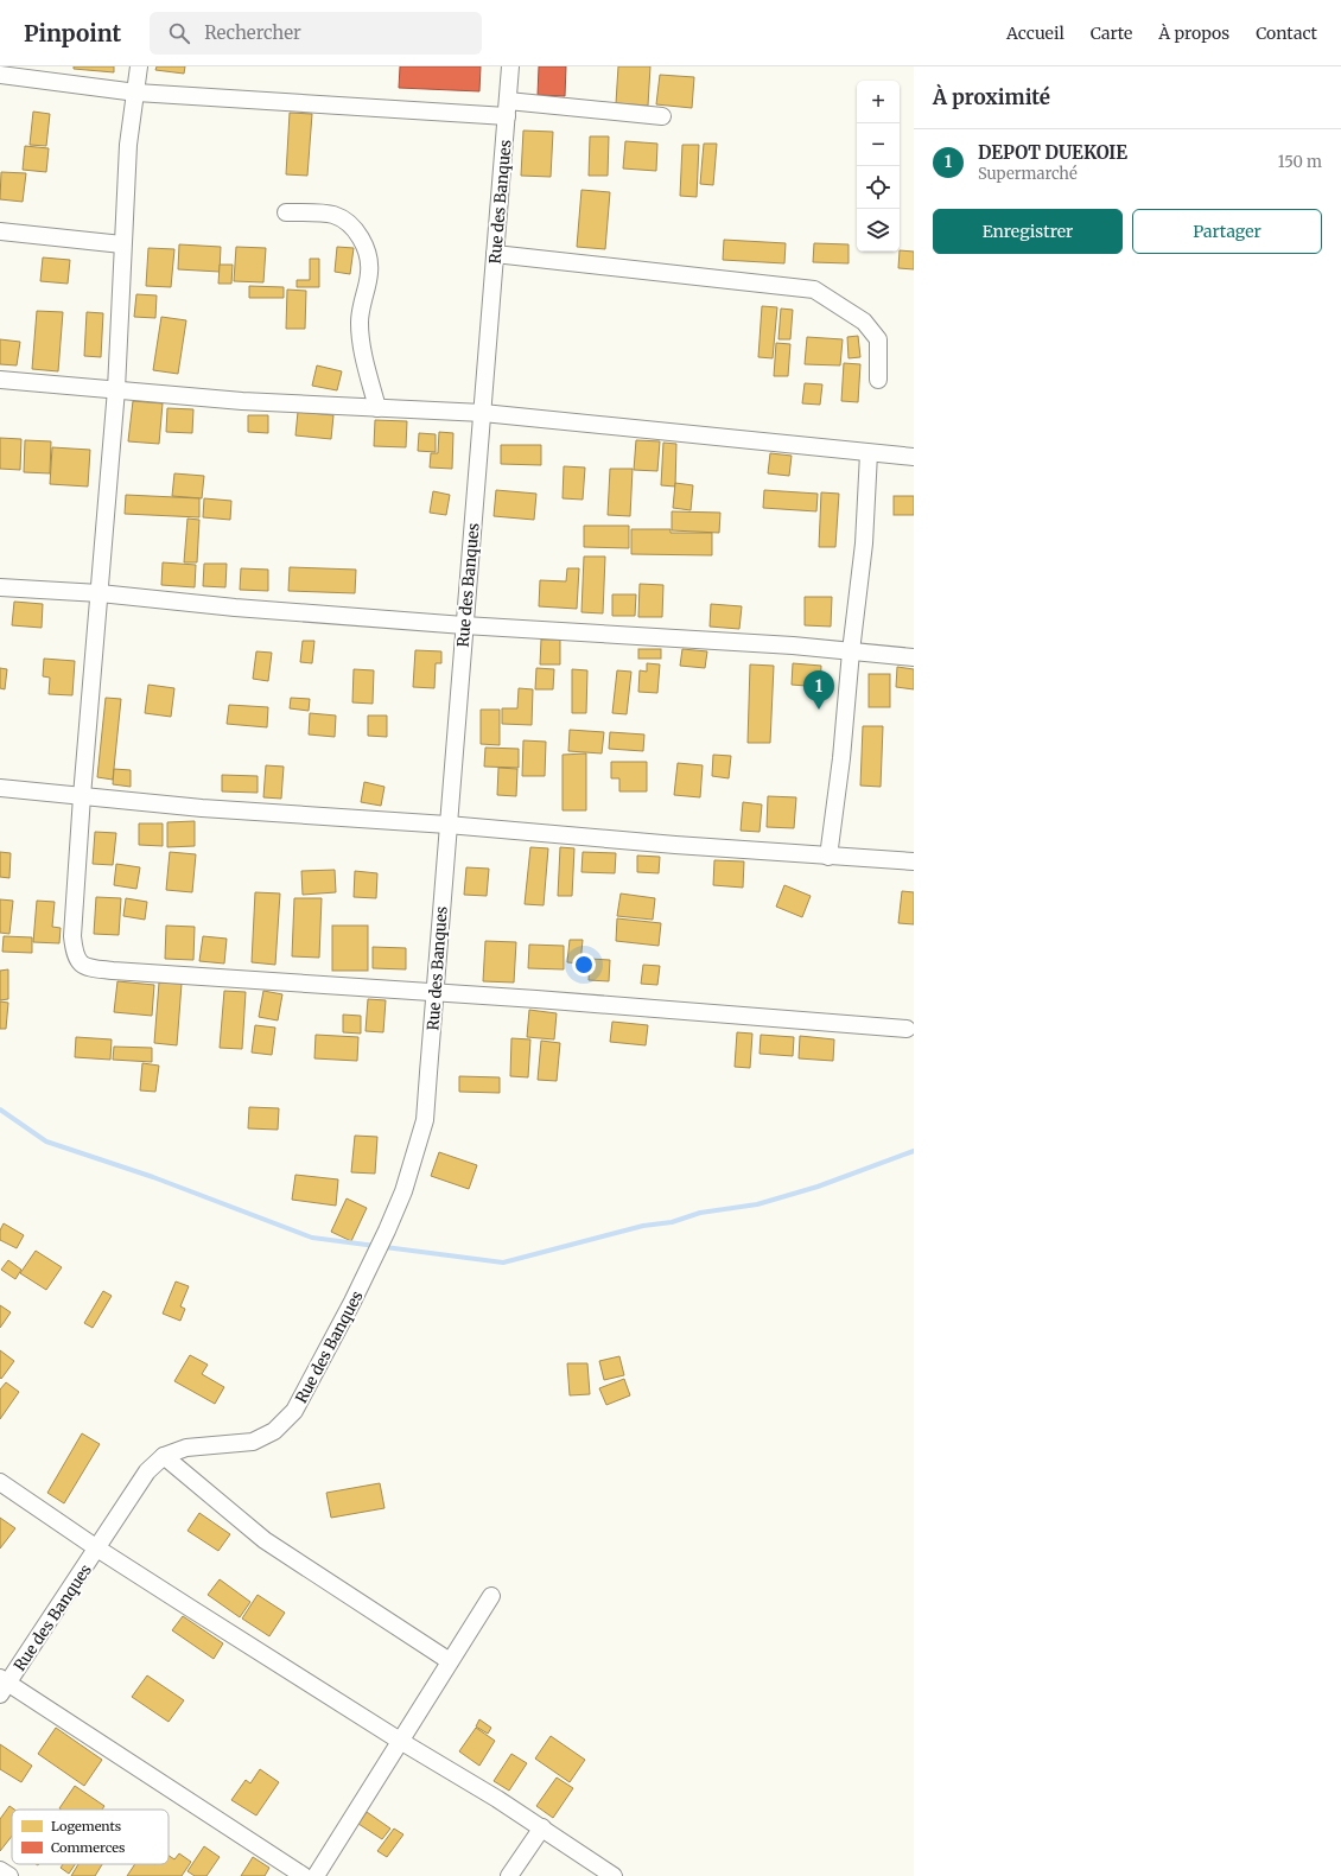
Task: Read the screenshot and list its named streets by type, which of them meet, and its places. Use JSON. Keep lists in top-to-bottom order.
{
  "streets": {
    "street": ["Rue des Banques"]
  },
  "legend": ["Logements", "Commerces"],
  "page": {
    "header": "Pinpoint",
    "search": "Rechercher",
    "nav": [
      "Accueil",
      "Carte",
      "À propos",
      "Contact"
    ],
    "heading": "À proximité",
    "map_buttons": ["+", "−"],
    "list": [
      {
        "mark": "1",
        "name": "DEPOT DUEKOIE",
        "note": "Supermarché",
        "value": "150 m"
      }
    ],
    "buttons": ["Enregistrer", "Partager"],
    "pins": "1"
  }
}
